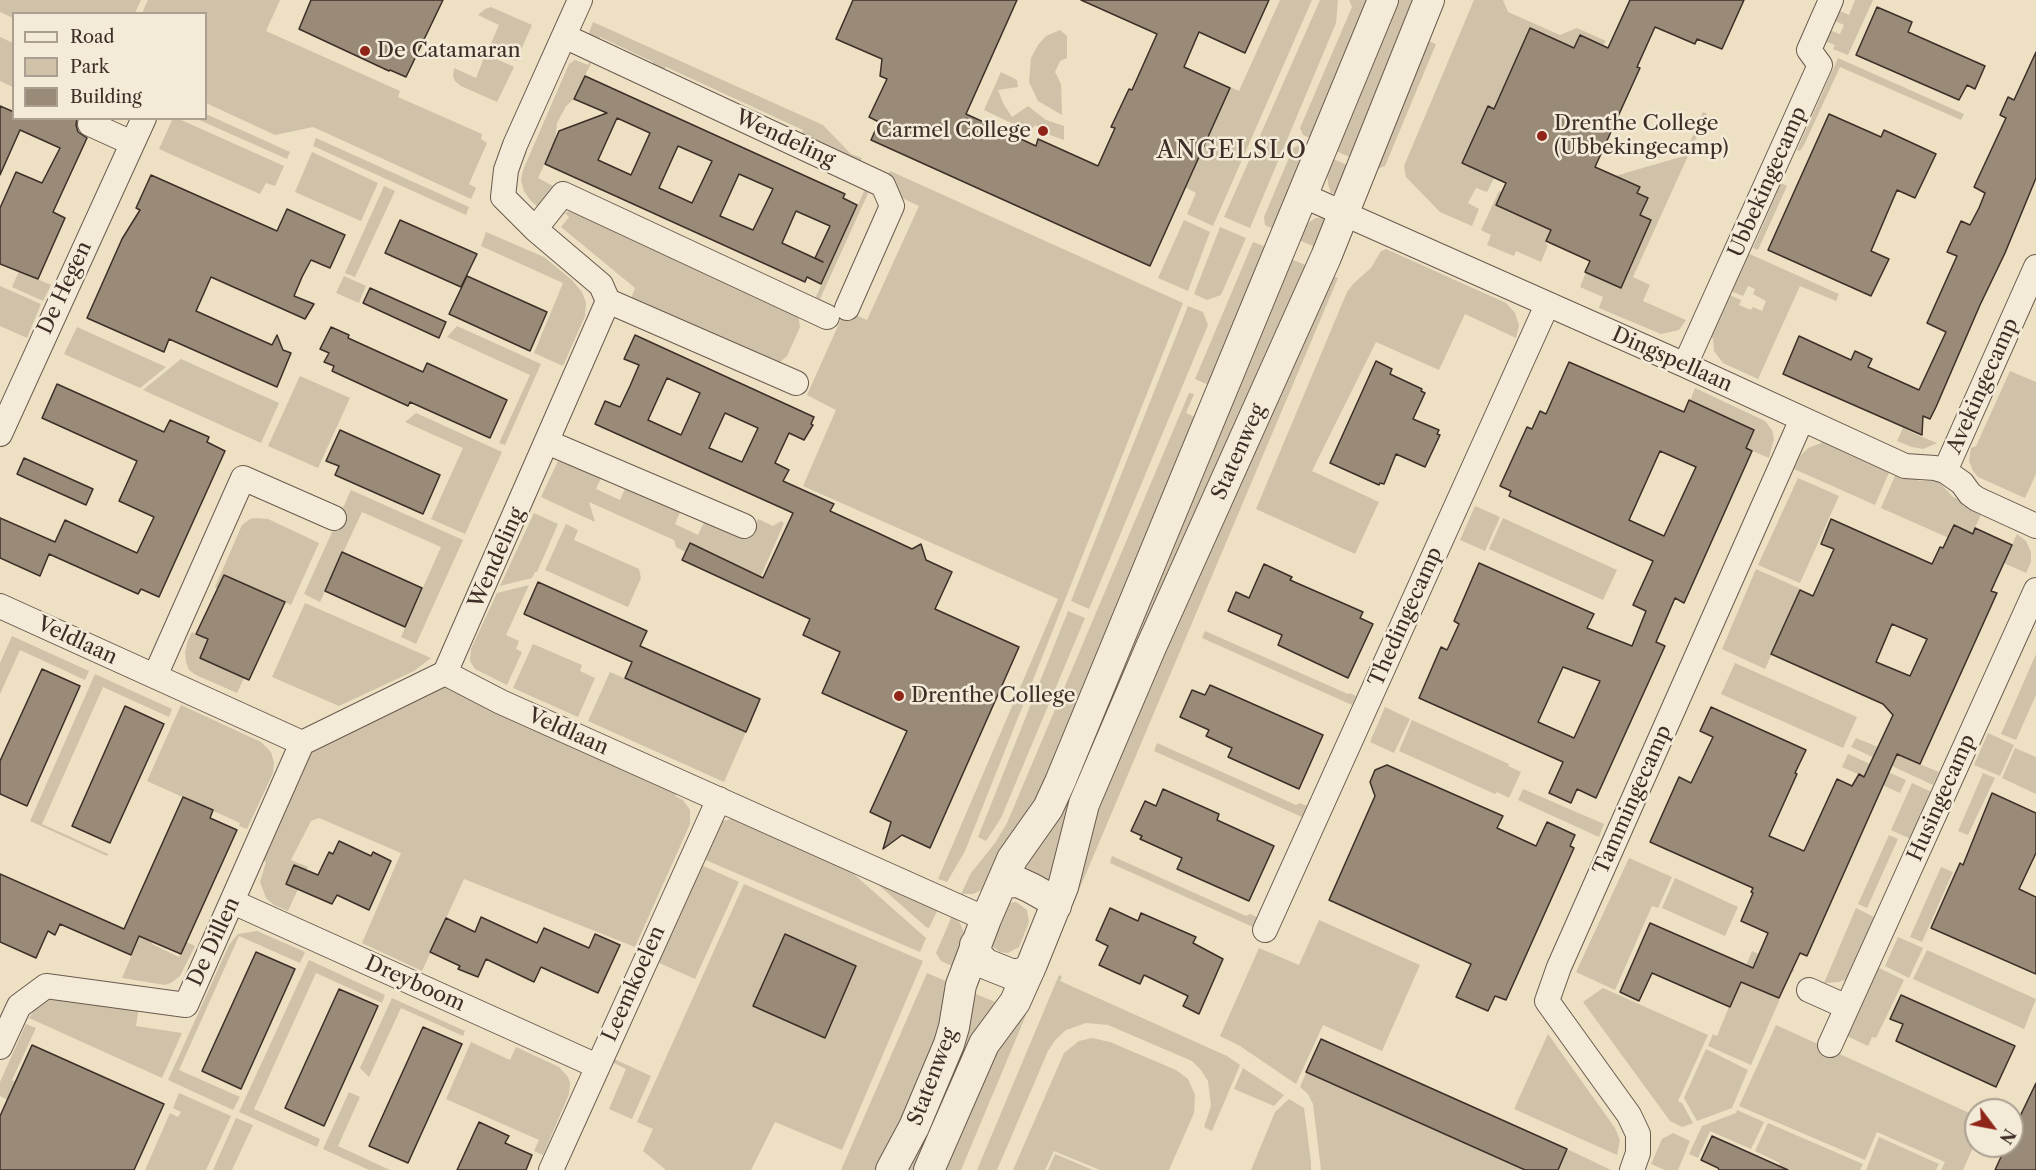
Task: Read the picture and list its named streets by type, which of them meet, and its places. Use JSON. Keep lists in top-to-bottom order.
{
  "streets": {
    "street": [
      "Wendeling",
      "Ubbekingecamp",
      "De Hegen",
      "Dingspellaan",
      "Avekingecamp",
      "Statenweg",
      "Thedingecamp",
      "Veldlaan",
      "Husingecamp",
      "Tammingecamp",
      "De Dillen",
      "Dreyboom",
      "Leemkoelen"
    ]
  },
  "crossings": [
    ["Wendeling", "Veldlaan"],
    ["Ubbekingecamp", "Dingspellaan"],
    ["Dingspellaan", "Avekingecamp"],
    ["Dingspellaan", "Statenweg"],
    ["Dingspellaan", "Thedingecamp"],
    ["Dingspellaan", "Tammingecamp"],
    ["Statenweg", "Veldlaan"],
    ["Veldlaan", "De Dillen"],
    ["Veldlaan", "Leemkoelen"],
    ["De Dillen", "Dreyboom"],
    ["Dreyboom", "Leemkoelen"]
  ],
  "districts": ["ANGELSLO"],
  "places": [
    "De Catamaran",
    "Carmel College",
    "Drenthe College (Ubbekingecamp)",
    "Drenthe College"
  ],
  "legend": ["Road", "Park", "Building"],
  "north": "bottom right"
}
